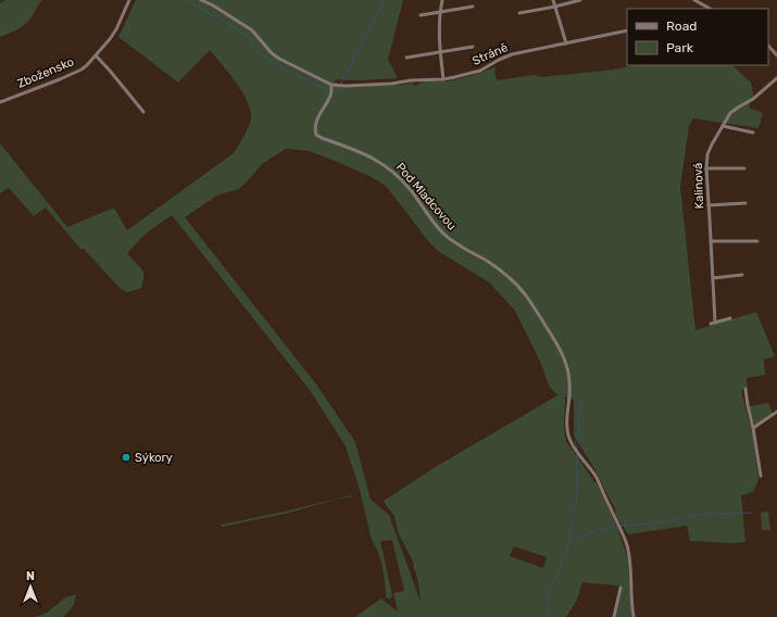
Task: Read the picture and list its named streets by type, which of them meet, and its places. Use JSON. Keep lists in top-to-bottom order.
{
  "streets": {
    "street": [
      "Stráně",
      "Zbožensko",
      "Kalinová",
      "Pod Mladcovou"
    ]
  },
  "crossings": [
    ["Stráně", "Pod Mladcovou"]
  ],
  "places": ["Sýkory"],
  "legend": ["Road", "Park"],
  "north": "top"
}
